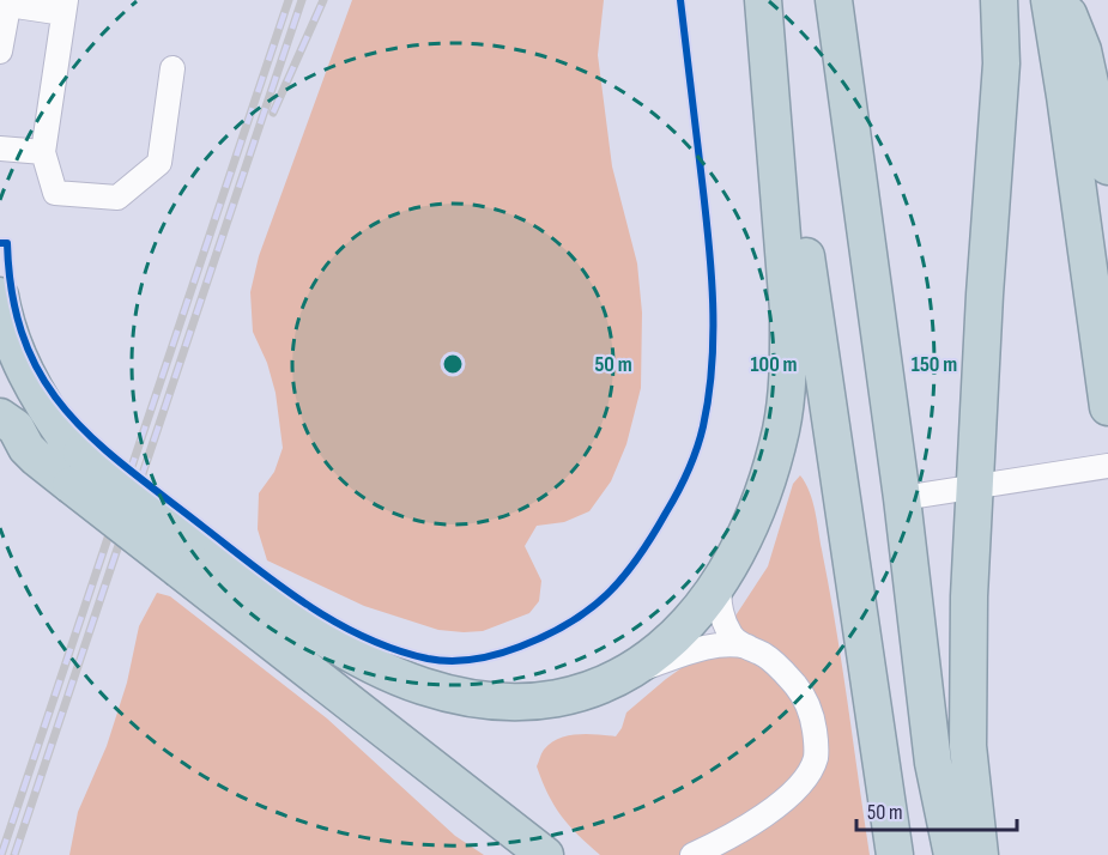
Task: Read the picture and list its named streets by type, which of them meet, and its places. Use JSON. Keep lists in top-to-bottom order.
{
  "scale_bar": "50 m",
  "rings": ["50 m", "100 m", "150 m"]
}
